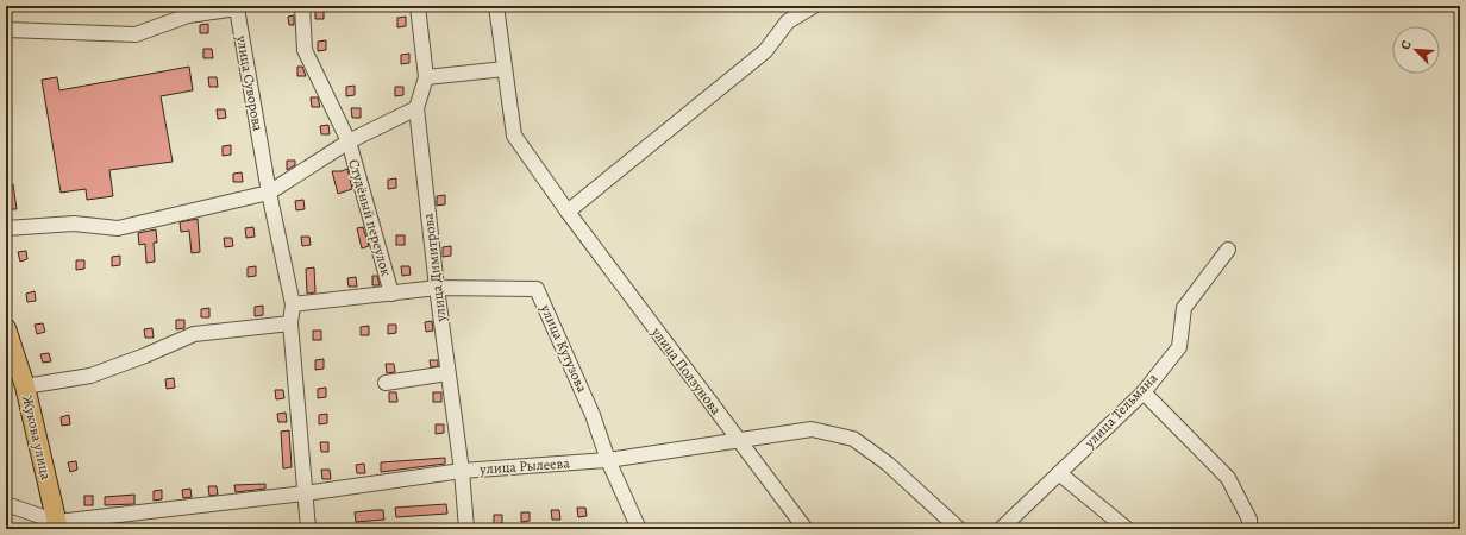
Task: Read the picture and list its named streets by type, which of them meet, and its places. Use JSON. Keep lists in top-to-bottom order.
{
  "streets": {
    "main road": ["Жукова улица"],
    "street": [
      "улица Суворова",
      "Студёный переулок",
      "улица Димитрова",
      "улица Кутузова",
      "улица Ползунова",
      "улица Тельмана",
      "улица Рылеева"
    ]
  },
  "crossings": [
    ["улица Суворова", "Студёный переулок"],
    ["улица Суворова", "улица Кутузова"],
    ["улица Суворова", "улица Рылеева"],
    ["Студёный переулок", "улица Димитрова"],
    ["Студёный переулок", "улица Кутузова"],
    ["улица Димитрова", "улица Кутузова"],
    ["улица Димитрова", "улица Рылеева"],
    ["улица Кутузова", "улица Рылеева"],
    ["улица Ползунова", "улица Рылеева"],
    ["Жукова улица", "улица Рылеева"]
  ],
  "north": "top left"
}
